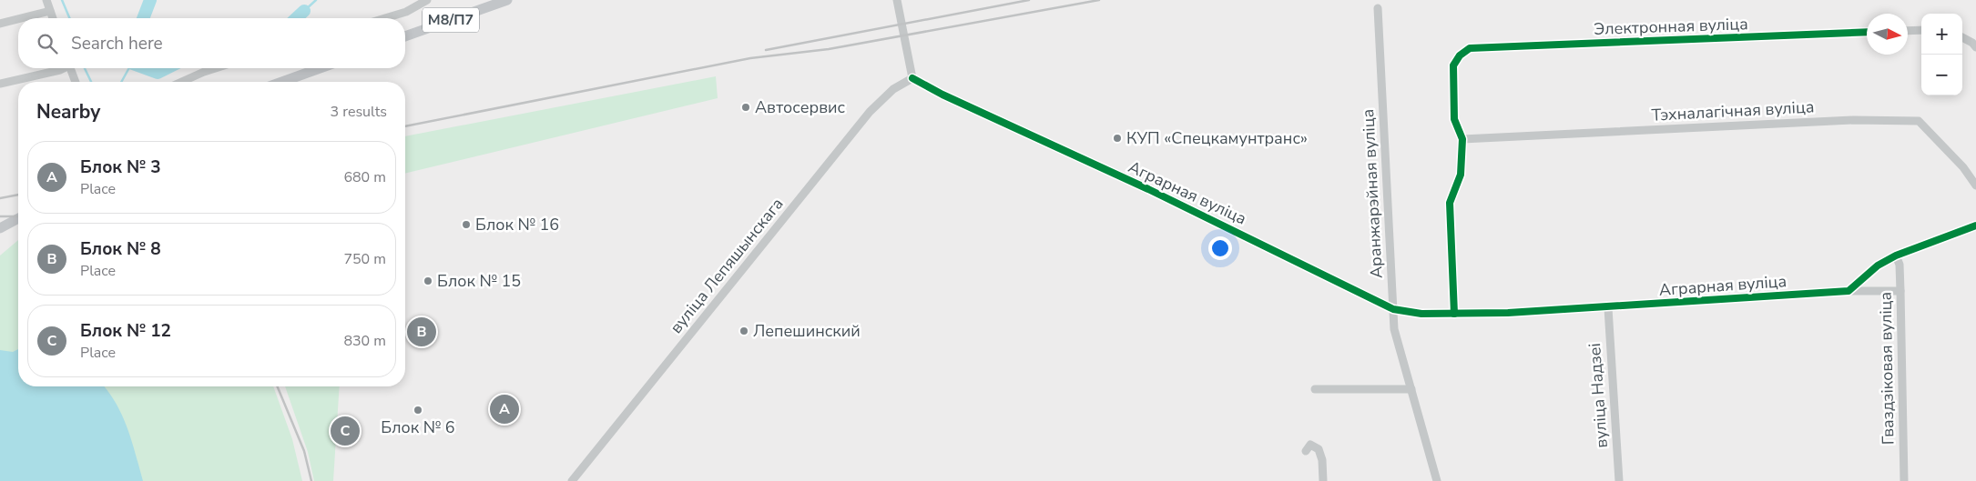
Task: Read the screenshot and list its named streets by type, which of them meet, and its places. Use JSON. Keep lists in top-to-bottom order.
{
  "streets": {
    "main road": ["М8/П7"],
    "street": [
      "Электронная вуліца",
      "Тэхналагічная вуліца",
      "Аграрная вуліца",
      "Аранжарэйная вуліца",
      "вуліца Лепяшынскага",
      "Гваздзіковая вуліца",
      "вуліца Надзеі"
    ]
  },
  "crossings": [
    ["Электронная вуліца", "Тэхналагічная вуліца"],
    ["Аграрная вуліца", "Аранжарэйная вуліца"],
    ["Аграрная вуліца", "вуліца Лепяшынскага"],
    ["Аграрная вуліца", "Гваздзіковая вуліца"],
    ["Аграрная вуліца", "вуліца Надзеі"]
  ],
  "places": [
    "Автосервис",
    "КУП «Спецкамунтранс»",
    "Блок № 16",
    "Блок № 15",
    "Лепешинский",
    "Блок № 6"
  ],
  "north": "right",
  "page": {
    "map_buttons": ["+", "−"],
    "search": "Search here",
    "heading": ["Nearby", "3 results"],
    "list": [
      {
        "mark": "A",
        "name": "Блок № 3",
        "note": "Place",
        "value": "680 m"
      },
      {
        "mark": "B",
        "name": "Блок № 8",
        "note": "Place",
        "value": "750 m"
      },
      {
        "mark": "C",
        "name": "Блок № 12",
        "note": "Place",
        "value": "830 m"
      }
    ],
    "pins": ["B", "A", "C"]
  }
}
